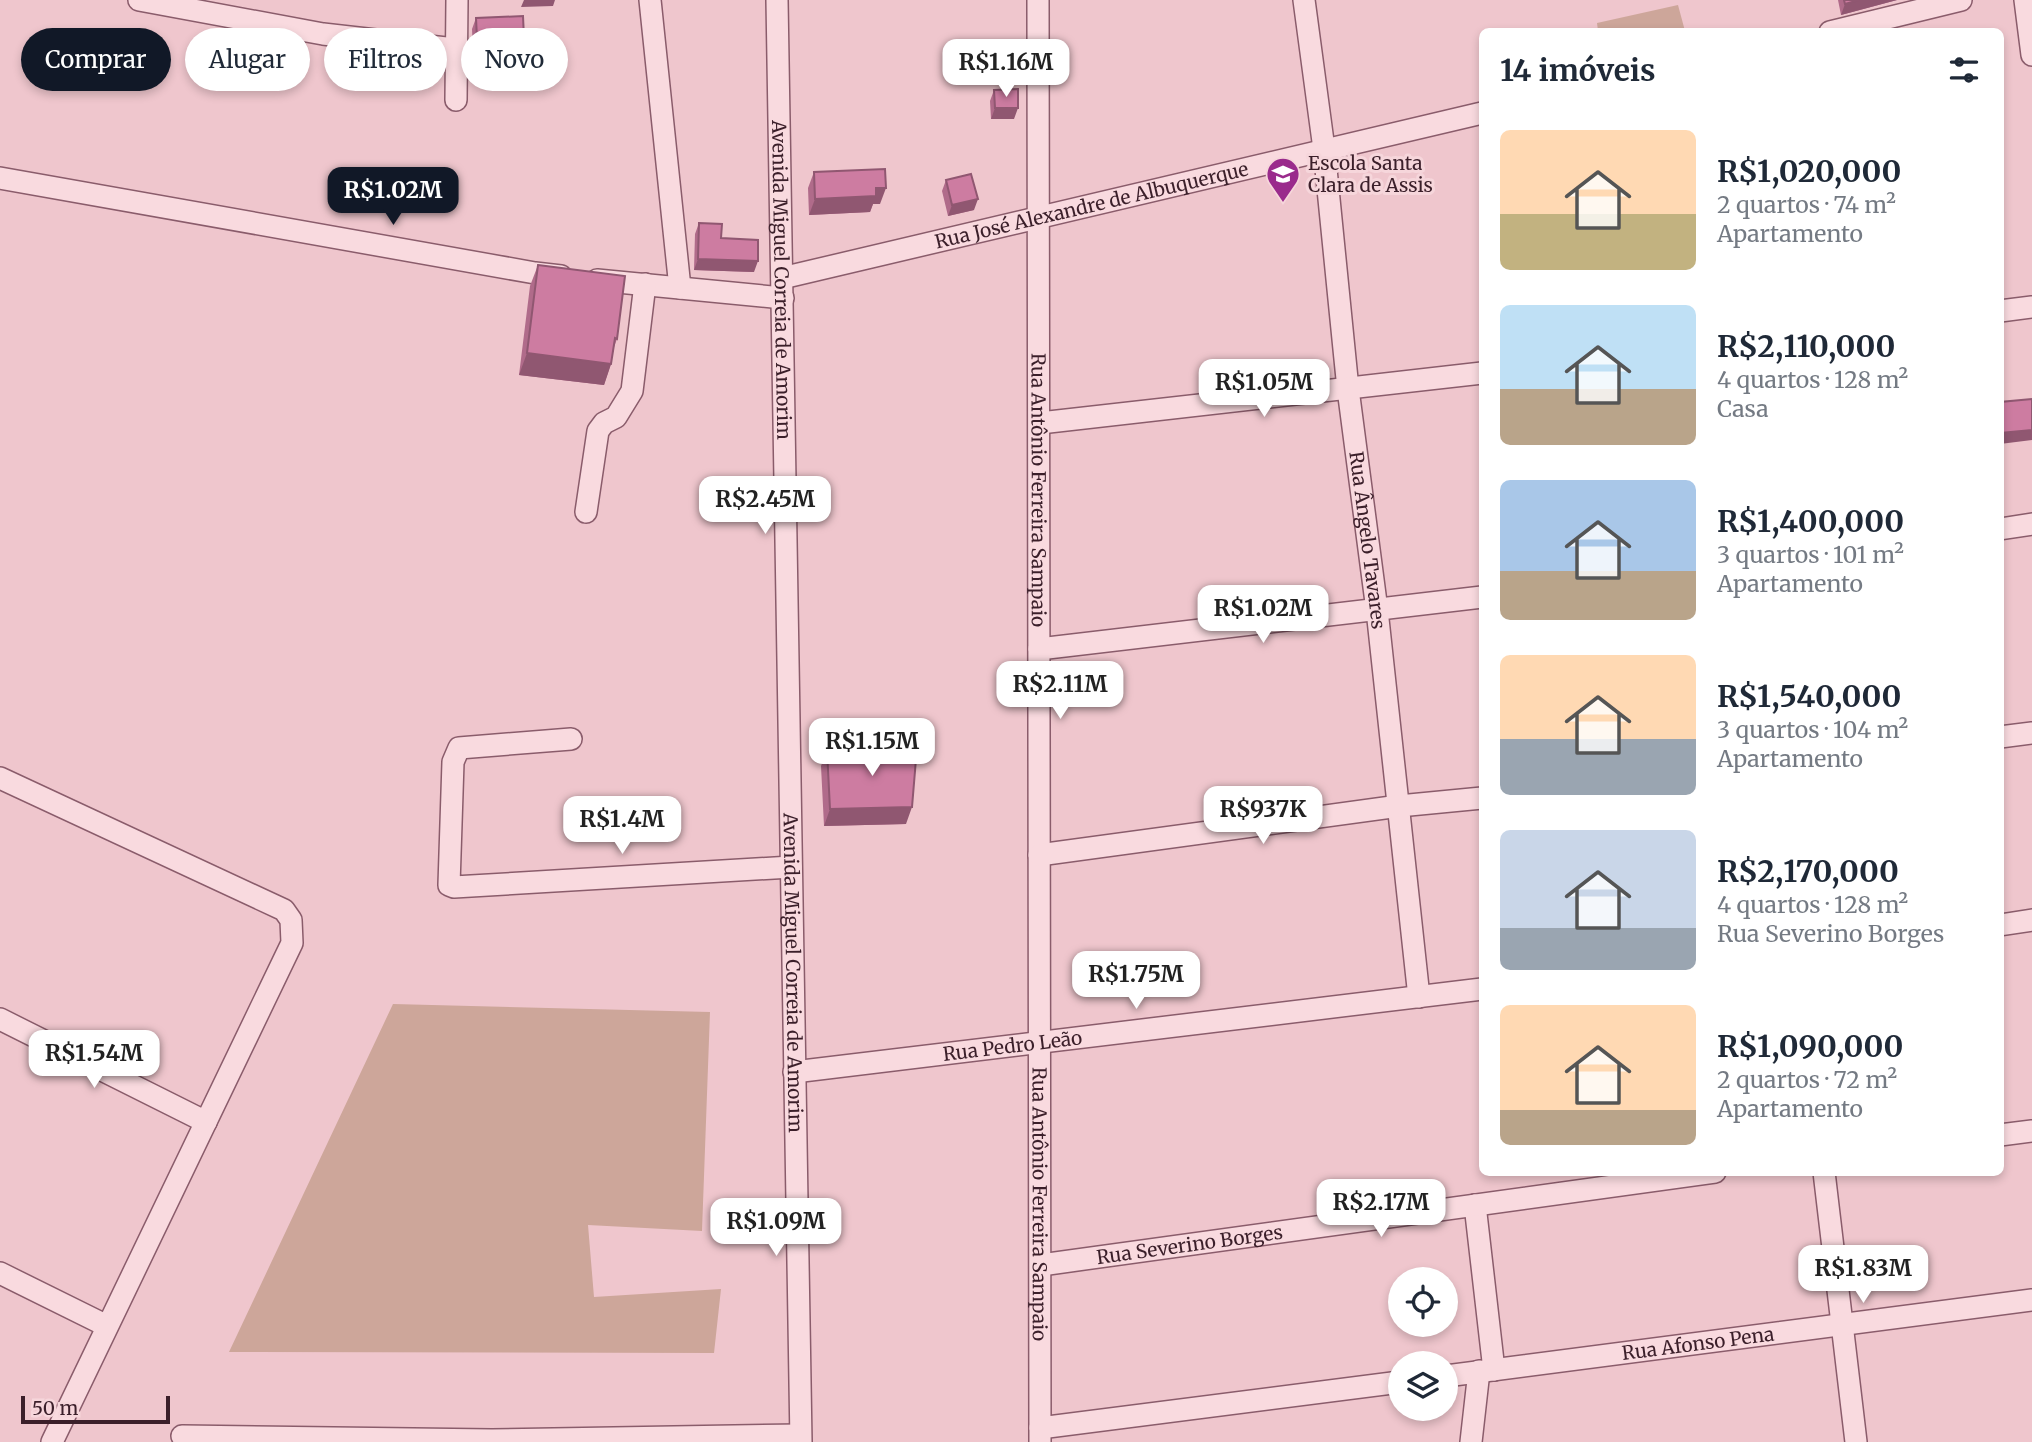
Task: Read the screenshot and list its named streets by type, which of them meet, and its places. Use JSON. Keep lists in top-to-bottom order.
{
  "streets": {
    "street": [
      "Rua José Alexandre de Albuquerque",
      "Avenida Miguel Correia de Amorim",
      "Rua Antônio Ferreira Sampaio",
      "Rua Ângelo Tavares",
      "Rua Pedro Leão",
      "Rua Severino Borges",
      "Rua Afonso Pena"
    ]
  },
  "crossings": [
    ["Rua José Alexandre de Albuquerque", "Avenida Miguel Correia de Amorim"],
    ["Rua José Alexandre de Albuquerque", "Rua Antônio Ferreira Sampaio"],
    ["Rua José Alexandre de Albuquerque", "Rua Ângelo Tavares"],
    ["Avenida Miguel Correia de Amorim", "Rua Pedro Leão"],
    ["Rua Antônio Ferreira Sampaio", "Rua Pedro Leão"],
    ["Rua Antônio Ferreira Sampaio", "Rua Severino Borges"],
    ["Rua Ângelo Tavares", "Rua Pedro Leão"]
  ],
  "places": {
    "school or university": ["Escola Santa Clara de Assis"]
  },
  "scale_bar": "50 m",
  "page": {
    "chip": [
      "Comprar",
      "Alugar",
      "Filtros",
      "Novo"
    ],
    "heading": "14 imóveis",
    "price": [
      "R$1.16M",
      "R$1.02M",
      "R$1.05M",
      "R$2.45M",
      "R$1.02M",
      "R$2.11M",
      "R$1.15M",
      "R$937K",
      "R$1.4M",
      "R$1.75M",
      "R$1.54M",
      "R$2.17M",
      "R$1.09M",
      "R$1.83M"
    ],
    "list": [
      {
        "name": "R$1,020,000",
        "note": "2 quartos · 74 m² · Apartamento"
      },
      {
        "name": "R$2,110,000",
        "note": "4 quartos · 128 m² · Casa"
      },
      {
        "name": "R$1,400,000",
        "note": "3 quartos · 101 m² · Apartamento"
      },
      {
        "name": "R$1,540,000",
        "note": "3 quartos · 104 m² · Apartamento"
      },
      {
        "name": "R$2,170,000",
        "note": "4 quartos · 128 m² · Rua Severino Borges"
      },
      {
        "name": "R$1,090,000",
        "note": "2 quartos · 72 m² · Apartamento"
      }
    ],
    "scale": "50 m"
  }
}
